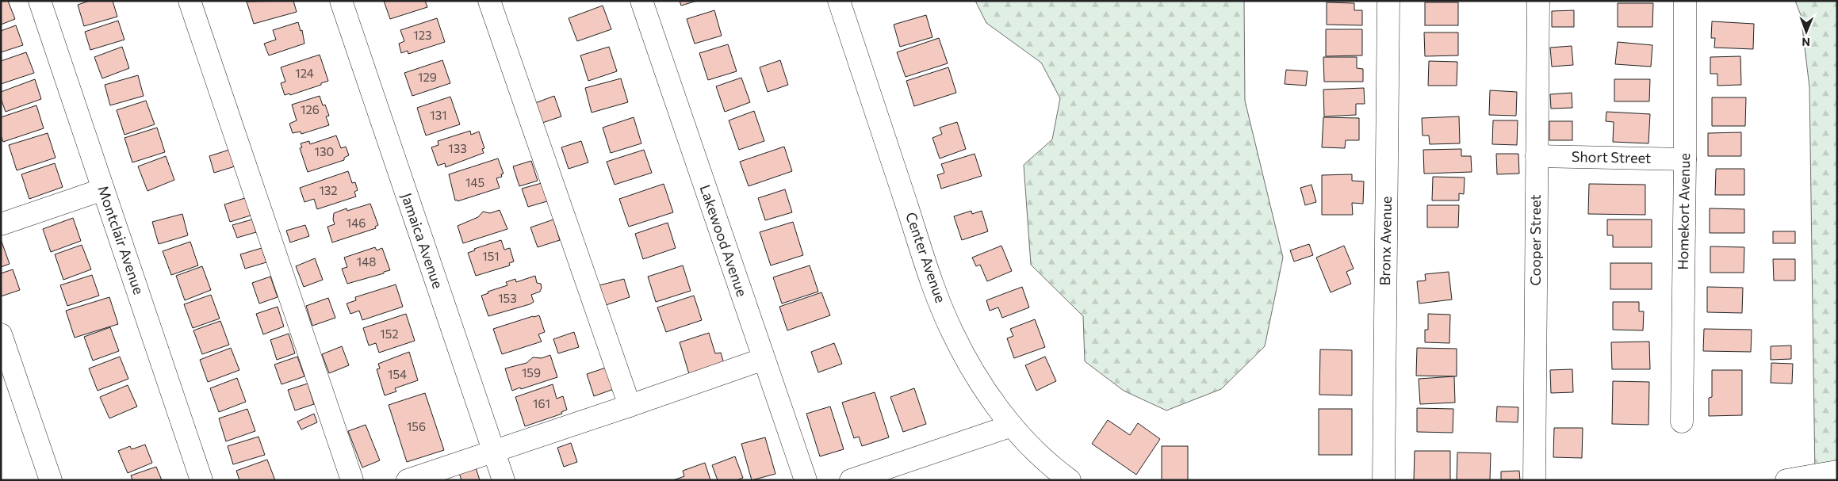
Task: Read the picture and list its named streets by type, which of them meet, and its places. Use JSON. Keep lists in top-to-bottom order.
{
  "streets": {
    "street": [
      "Short Street",
      "Homekort Avenue",
      "Montclair Avenue",
      "Cooper Street",
      "Jamaica Avenue",
      "Lakewood Avenue",
      "Bronx Avenue",
      "Center Avenue"
    ]
  },
  "crossings": [
    ["Short Street", "Homekort Avenue"],
    ["Short Street", "Cooper Street"]
  ],
  "house_numbers": [
    "123",
    "124",
    "129",
    "126",
    "131",
    "133",
    "130",
    "145",
    "132",
    "146",
    "151",
    "148",
    "153",
    "152",
    "159",
    "154",
    "161",
    "156"
  ],
  "north": "bottom"
}
